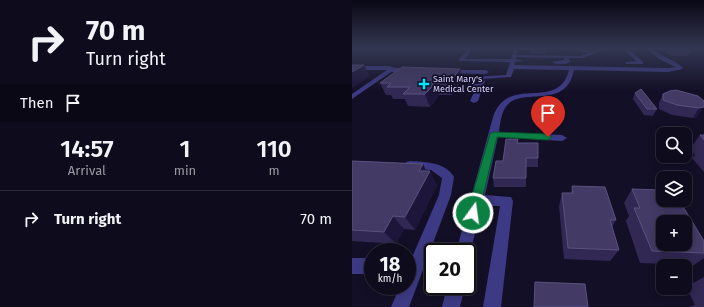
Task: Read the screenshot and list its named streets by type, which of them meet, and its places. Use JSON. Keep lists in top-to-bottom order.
{
  "places": {
    "health": ["Saint Mary's Medical Center"]
  },
  "page": {
    "turn": ["70 m", "Turn right"],
    "then": "Then",
    "eta": [
      "14:57",
      "Arrival",
      "1",
      "min",
      "110",
      "m"
    ],
    "map_buttons": ["+", "−"],
    "list": [
      {
        "name": "Turn right",
        "value": "70 m"
      }
    ],
    "speed": "18 km/h",
    "limit": "20"
  }
}
